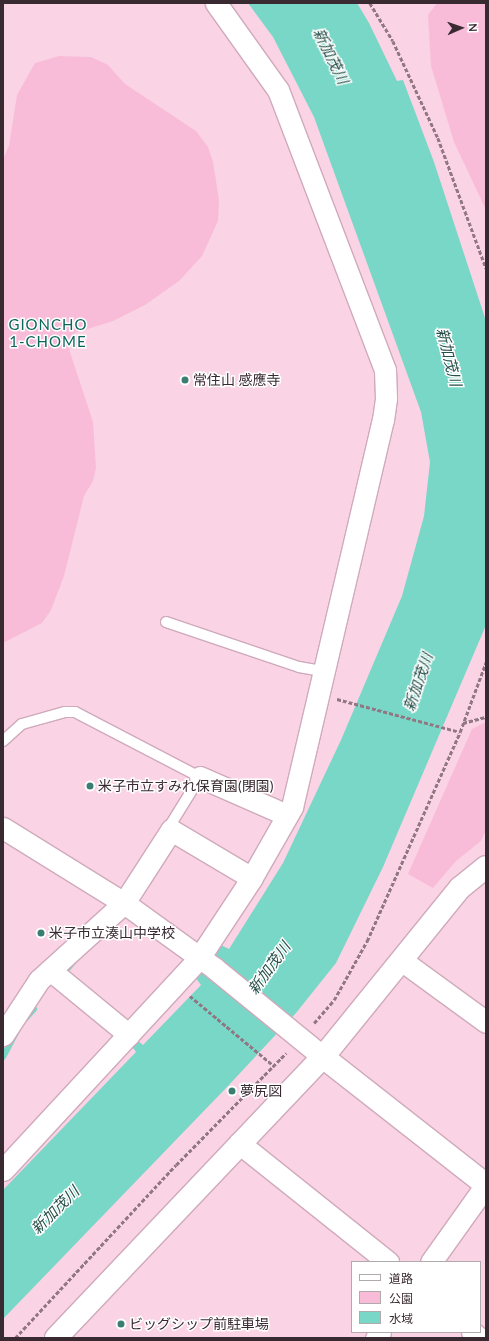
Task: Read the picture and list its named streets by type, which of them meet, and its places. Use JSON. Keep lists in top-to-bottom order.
{
  "districts": ["GIONCHO 1-CHOME"],
  "water": ["新加茂川"],
  "places": [
    "常住山 感應寺",
    "米子市立すみれ保育園(閉園)",
    "米子市立湊山中学校",
    "夢尻図",
    "ビッグシップ前駐車場"
  ],
  "legend": ["道路", "公園", "水域"],
  "north": "right"
}
